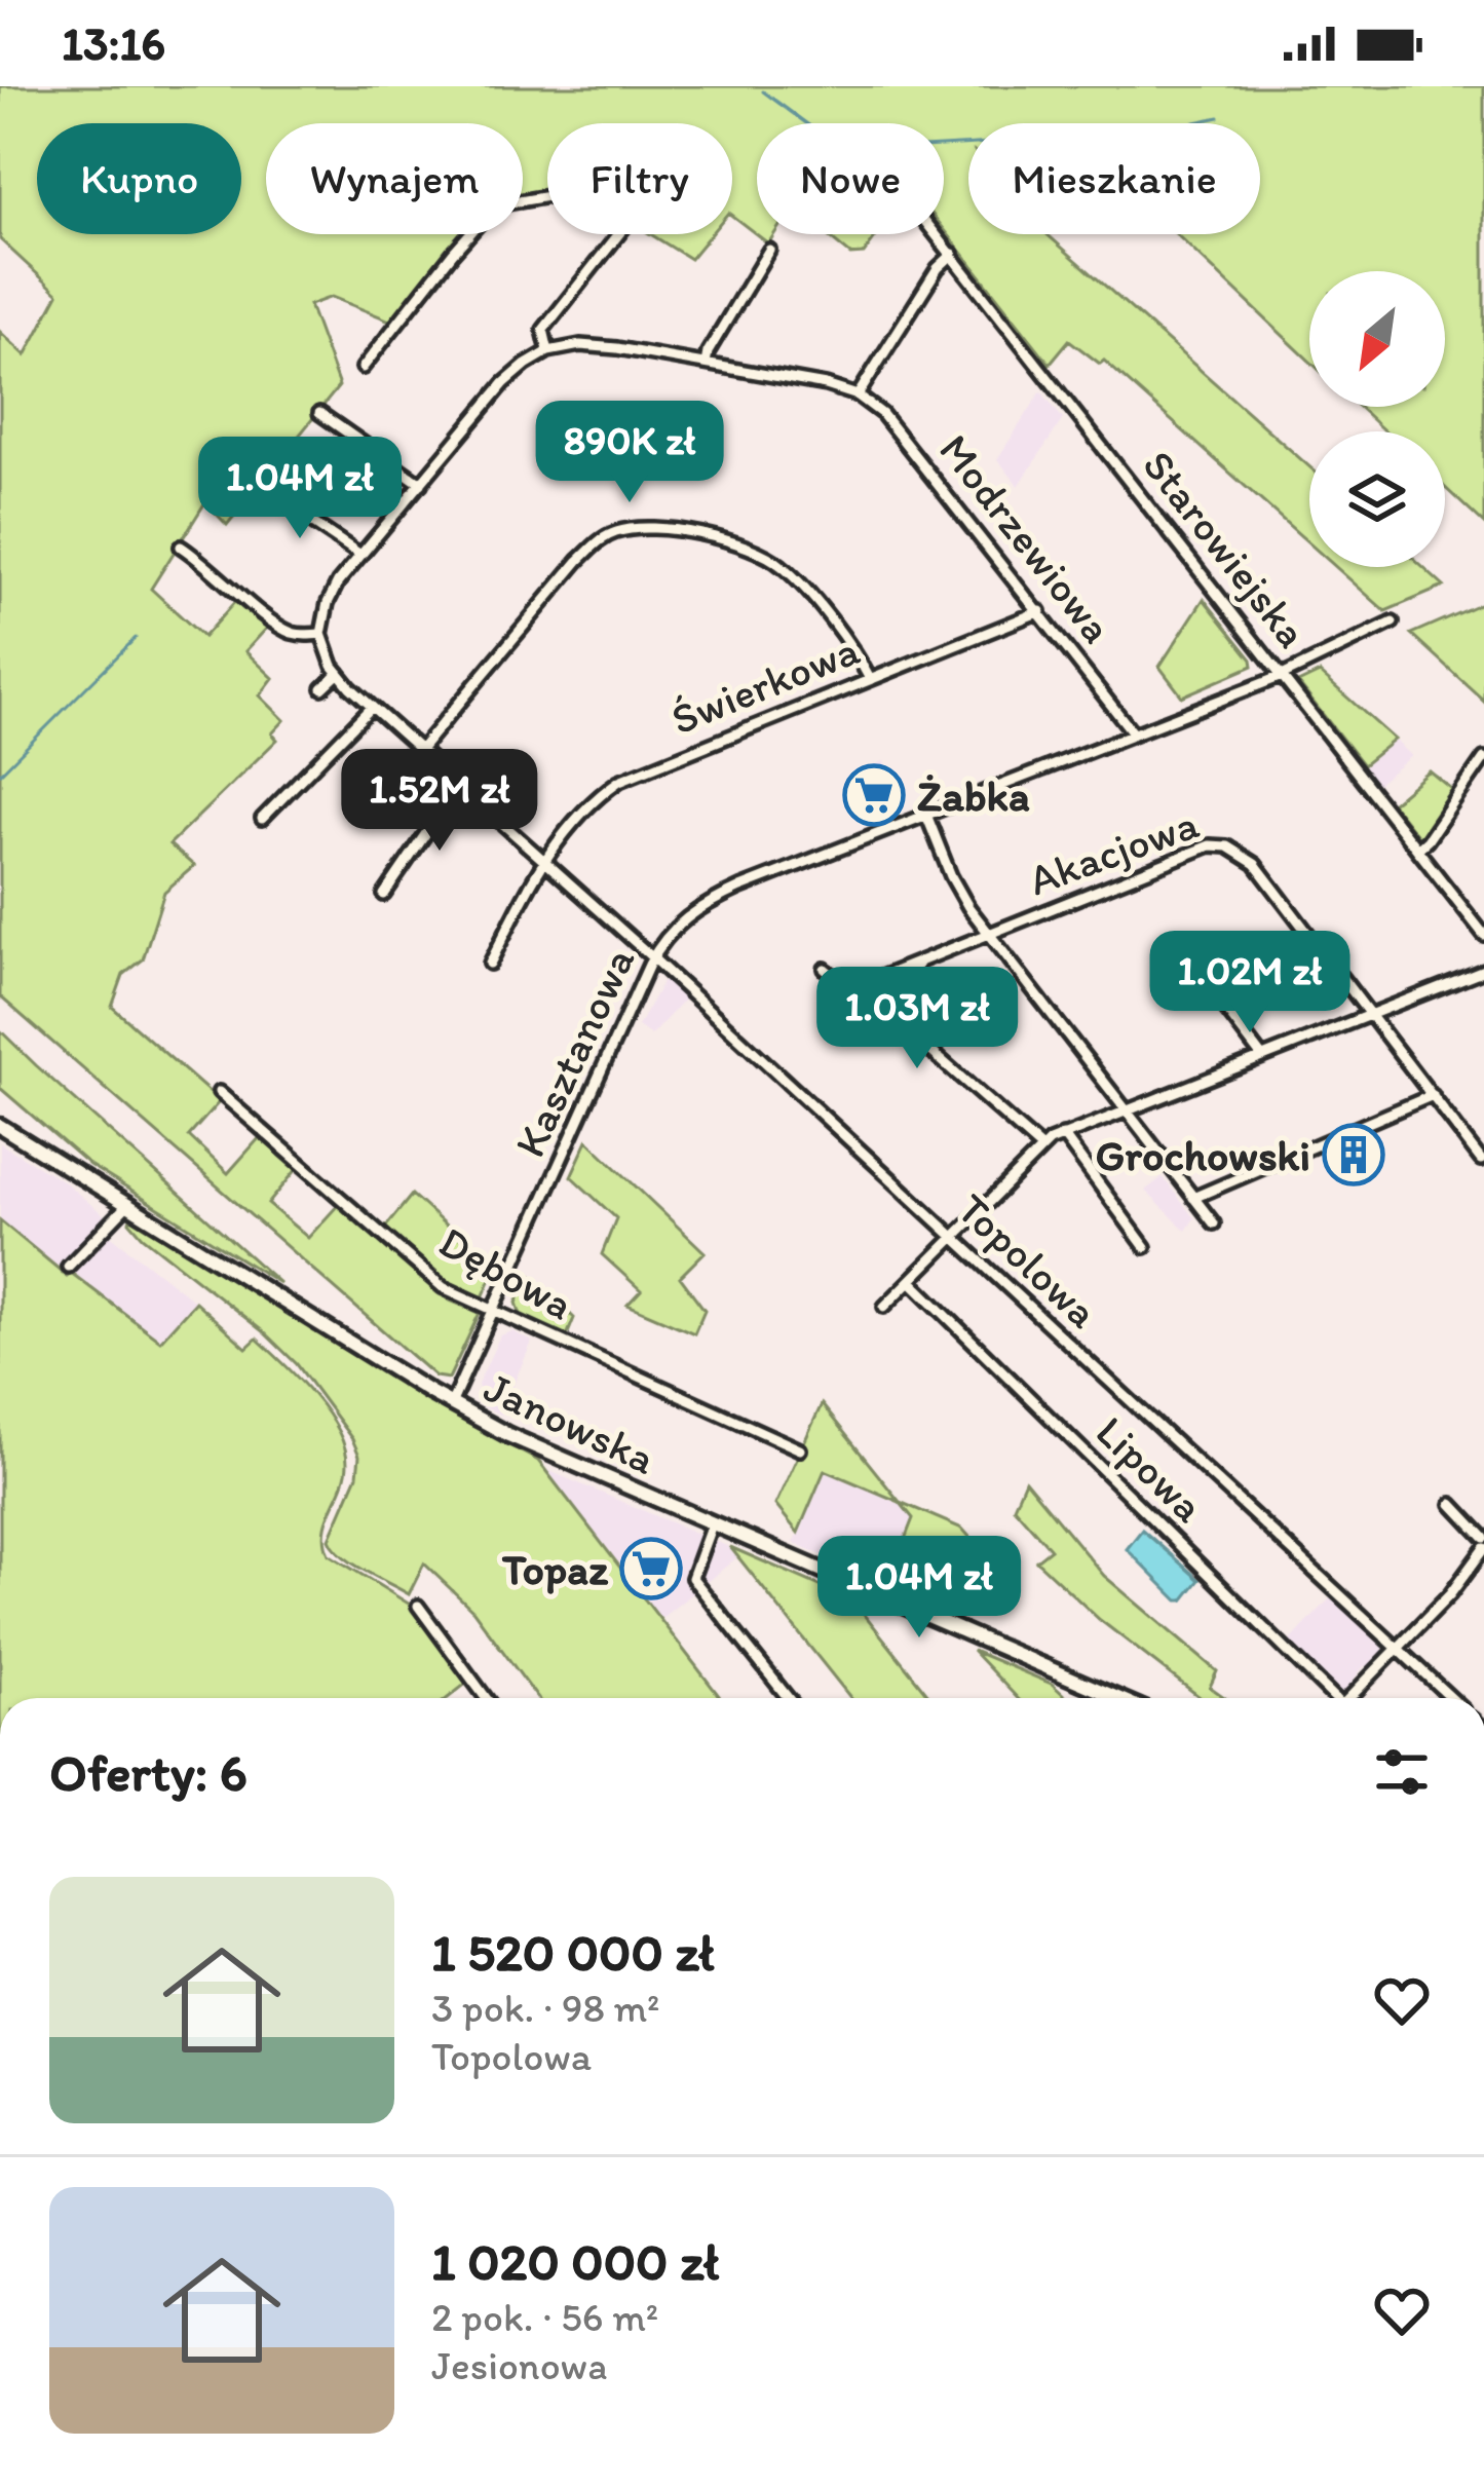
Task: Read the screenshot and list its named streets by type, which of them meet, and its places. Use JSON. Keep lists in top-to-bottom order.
{
  "streets": {
    "main road": ["Janowska"],
    "street": [
      "Modrzewiowa",
      "Starowiejska",
      "Świerkowa",
      "Akacjowa",
      "Kasztanowa",
      "Topolowa",
      "Dębowa",
      "Lipowa"
    ]
  },
  "crossings": [
    ["Modrzewiowa", "Świerkowa"],
    ["Modrzewiowa", "Kasztanowa"],
    ["Starowiejska", "Kasztanowa"],
    ["Świerkowa", "Topolowa"],
    ["Kasztanowa", "Topolowa"],
    ["Kasztanowa", "Dębowa"],
    ["Kasztanowa", "Janowska"]
  ],
  "places": {
    "supermarket": ["Żabka", "Topaz"],
    "building": ["Grochowski"]
  },
  "north": "bottom left",
  "page": {
    "status": "13:16",
    "chip": [
      "Kupno",
      "Wynajem",
      "Filtry",
      "Nowe",
      "Mieszkanie"
    ],
    "price": [
      "890K zł",
      "1.04M zł",
      "1.52M zł",
      "1.02M zł",
      "1.03M zł",
      "1.04M zł"
    ],
    "heading": "Oferty: 6",
    "list": [
      {
        "name": "1 520 000 zł",
        "note": "3 pok. · 98 m² · Topolowa"
      },
      {
        "name": "1 020 000 zł",
        "note": "2 pok. · 56 m² · Jesionowa"
      }
    ]
  }
}
